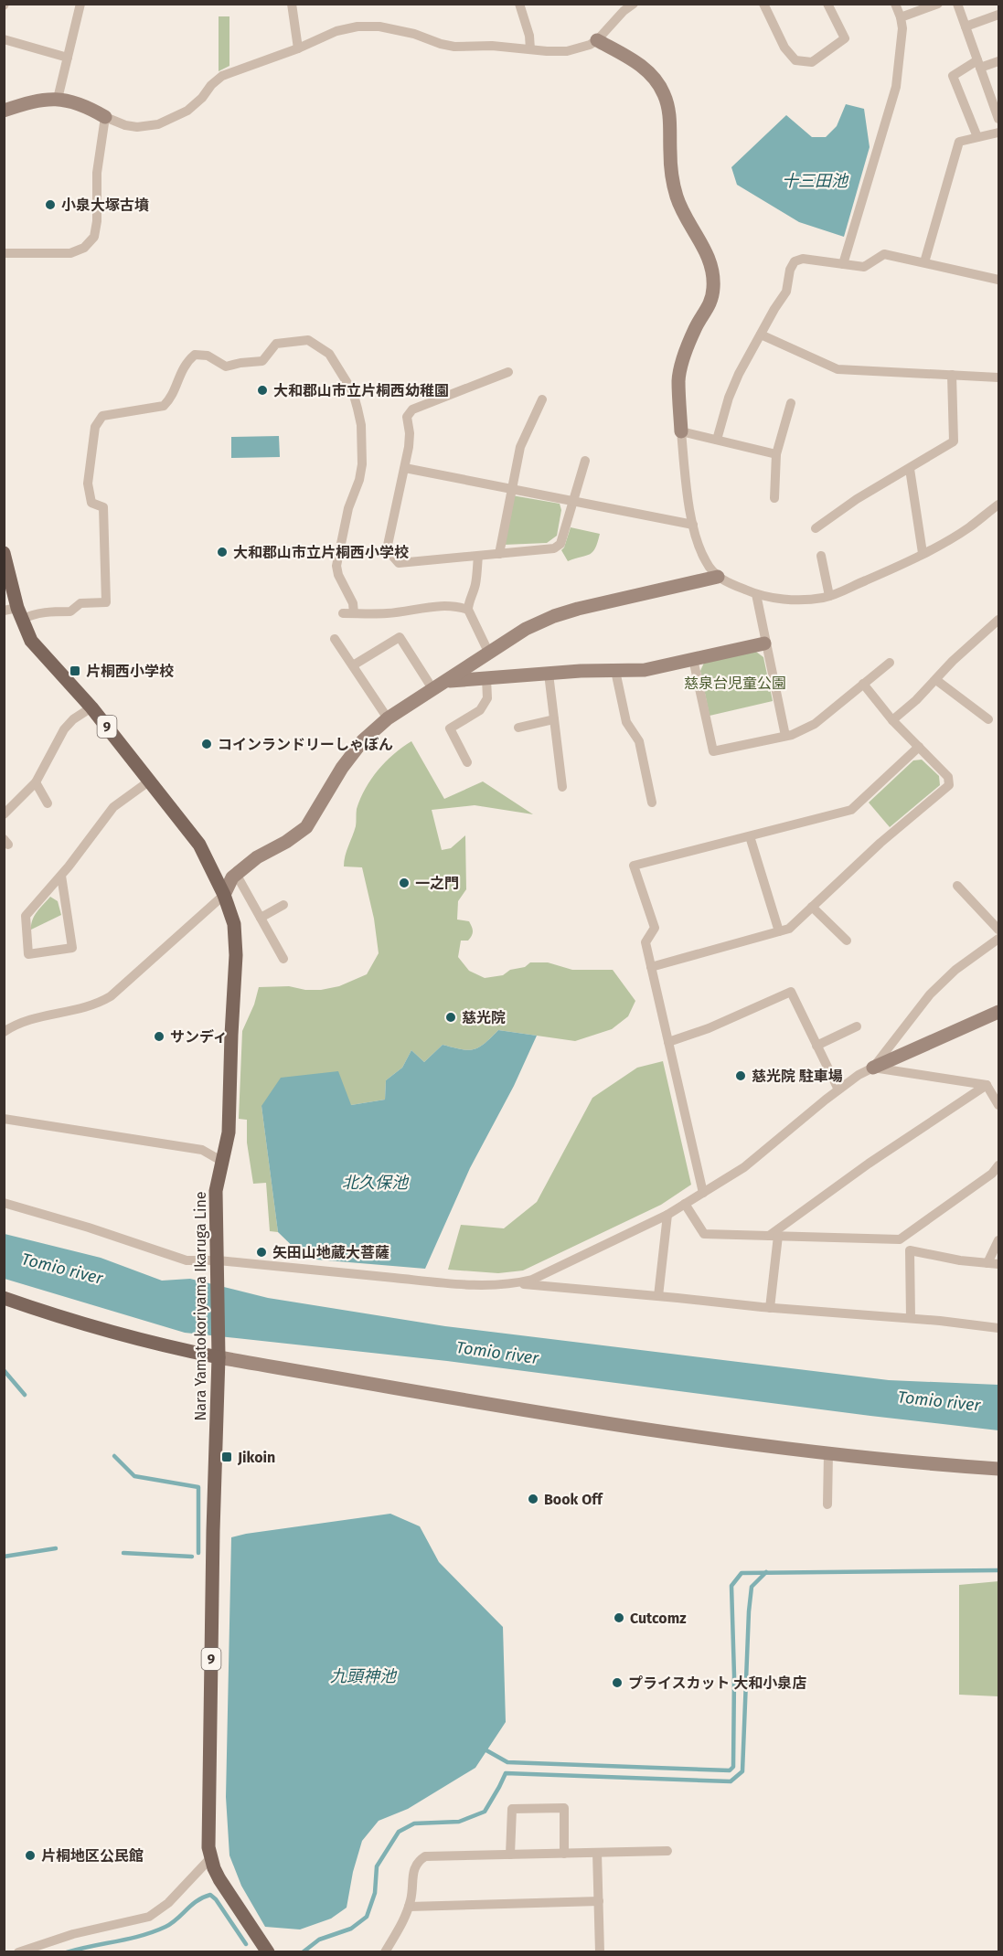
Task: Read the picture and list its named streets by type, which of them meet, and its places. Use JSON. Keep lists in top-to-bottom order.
{
  "streets": {
    "main road": ["9", "Nara Yamatokoriyama Ikaruga Line"]
  },
  "water": [
    "十三田池",
    "北久保池",
    "Tomio river",
    "九頭神池"
  ],
  "parks": ["慈泉台児童公園"],
  "places": {
    "other": [
      "小泉大塚古墳",
      "大和郡山市立片桐西幼稚園",
      "大和郡山市立片桐西小学校",
      "コインランドリーしゃぼん",
      "一之門",
      "慈光院",
      "サンディ",
      "慈光院 駐車場",
      "矢田山地蔵大菩薩",
      "Book Off",
      "Cutcomz",
      "プライスカット 大和小泉店",
      "片桐地区公民館"
    ],
    "transit": ["片桐西小学校", "Jikoin"]
  }
}
